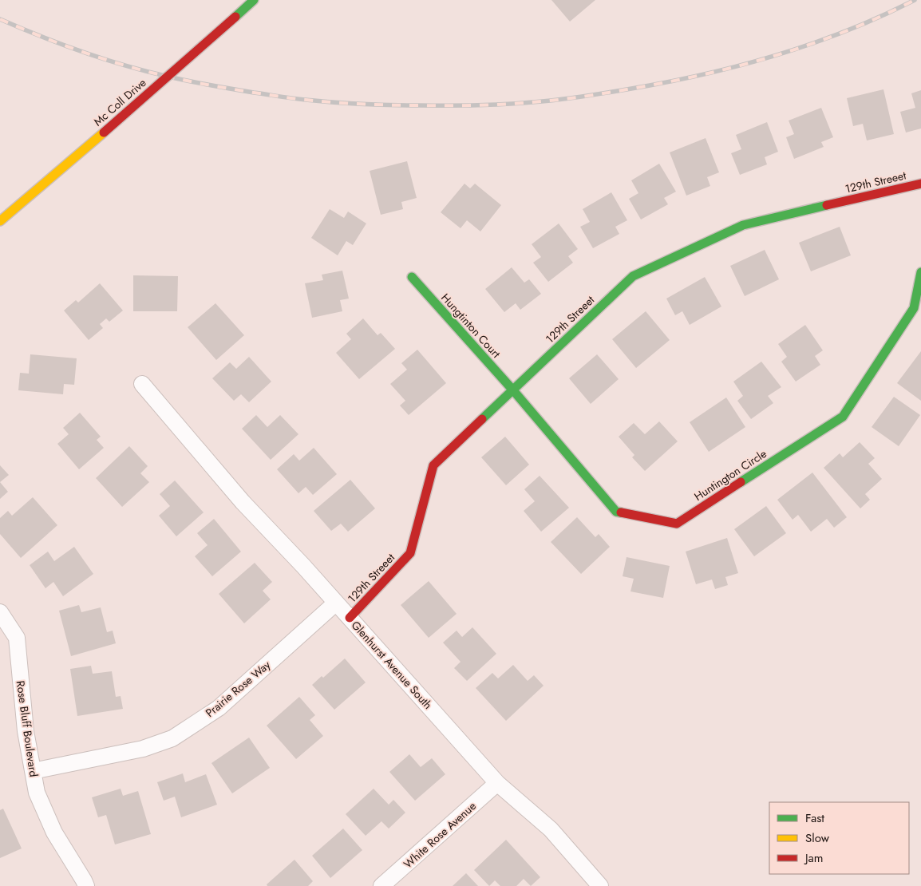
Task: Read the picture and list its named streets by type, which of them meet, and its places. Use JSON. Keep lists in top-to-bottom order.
{
  "streets": {
    "street": [
      "Mc Coll Drive",
      "129th Streeet",
      "Hungtinton Court",
      "Huntington Circle",
      "Glenhurst Avenue South",
      "Prairie Rose Way",
      "Rose Bluff Boulevard",
      "White Rose Avenue"
    ]
  },
  "crossings": [
    ["129th Streeet", "Hungtinton Court"],
    ["129th Streeet", "Huntington Circle"],
    ["129th Streeet", "Glenhurst Avenue South"],
    ["Hungtinton Court", "Huntington Circle"],
    ["Glenhurst Avenue South", "Prairie Rose Way"],
    ["Glenhurst Avenue South", "White Rose Avenue"],
    ["Prairie Rose Way", "Rose Bluff Boulevard"]
  ],
  "legend": ["Fast", "Slow", "Jam"]
}
